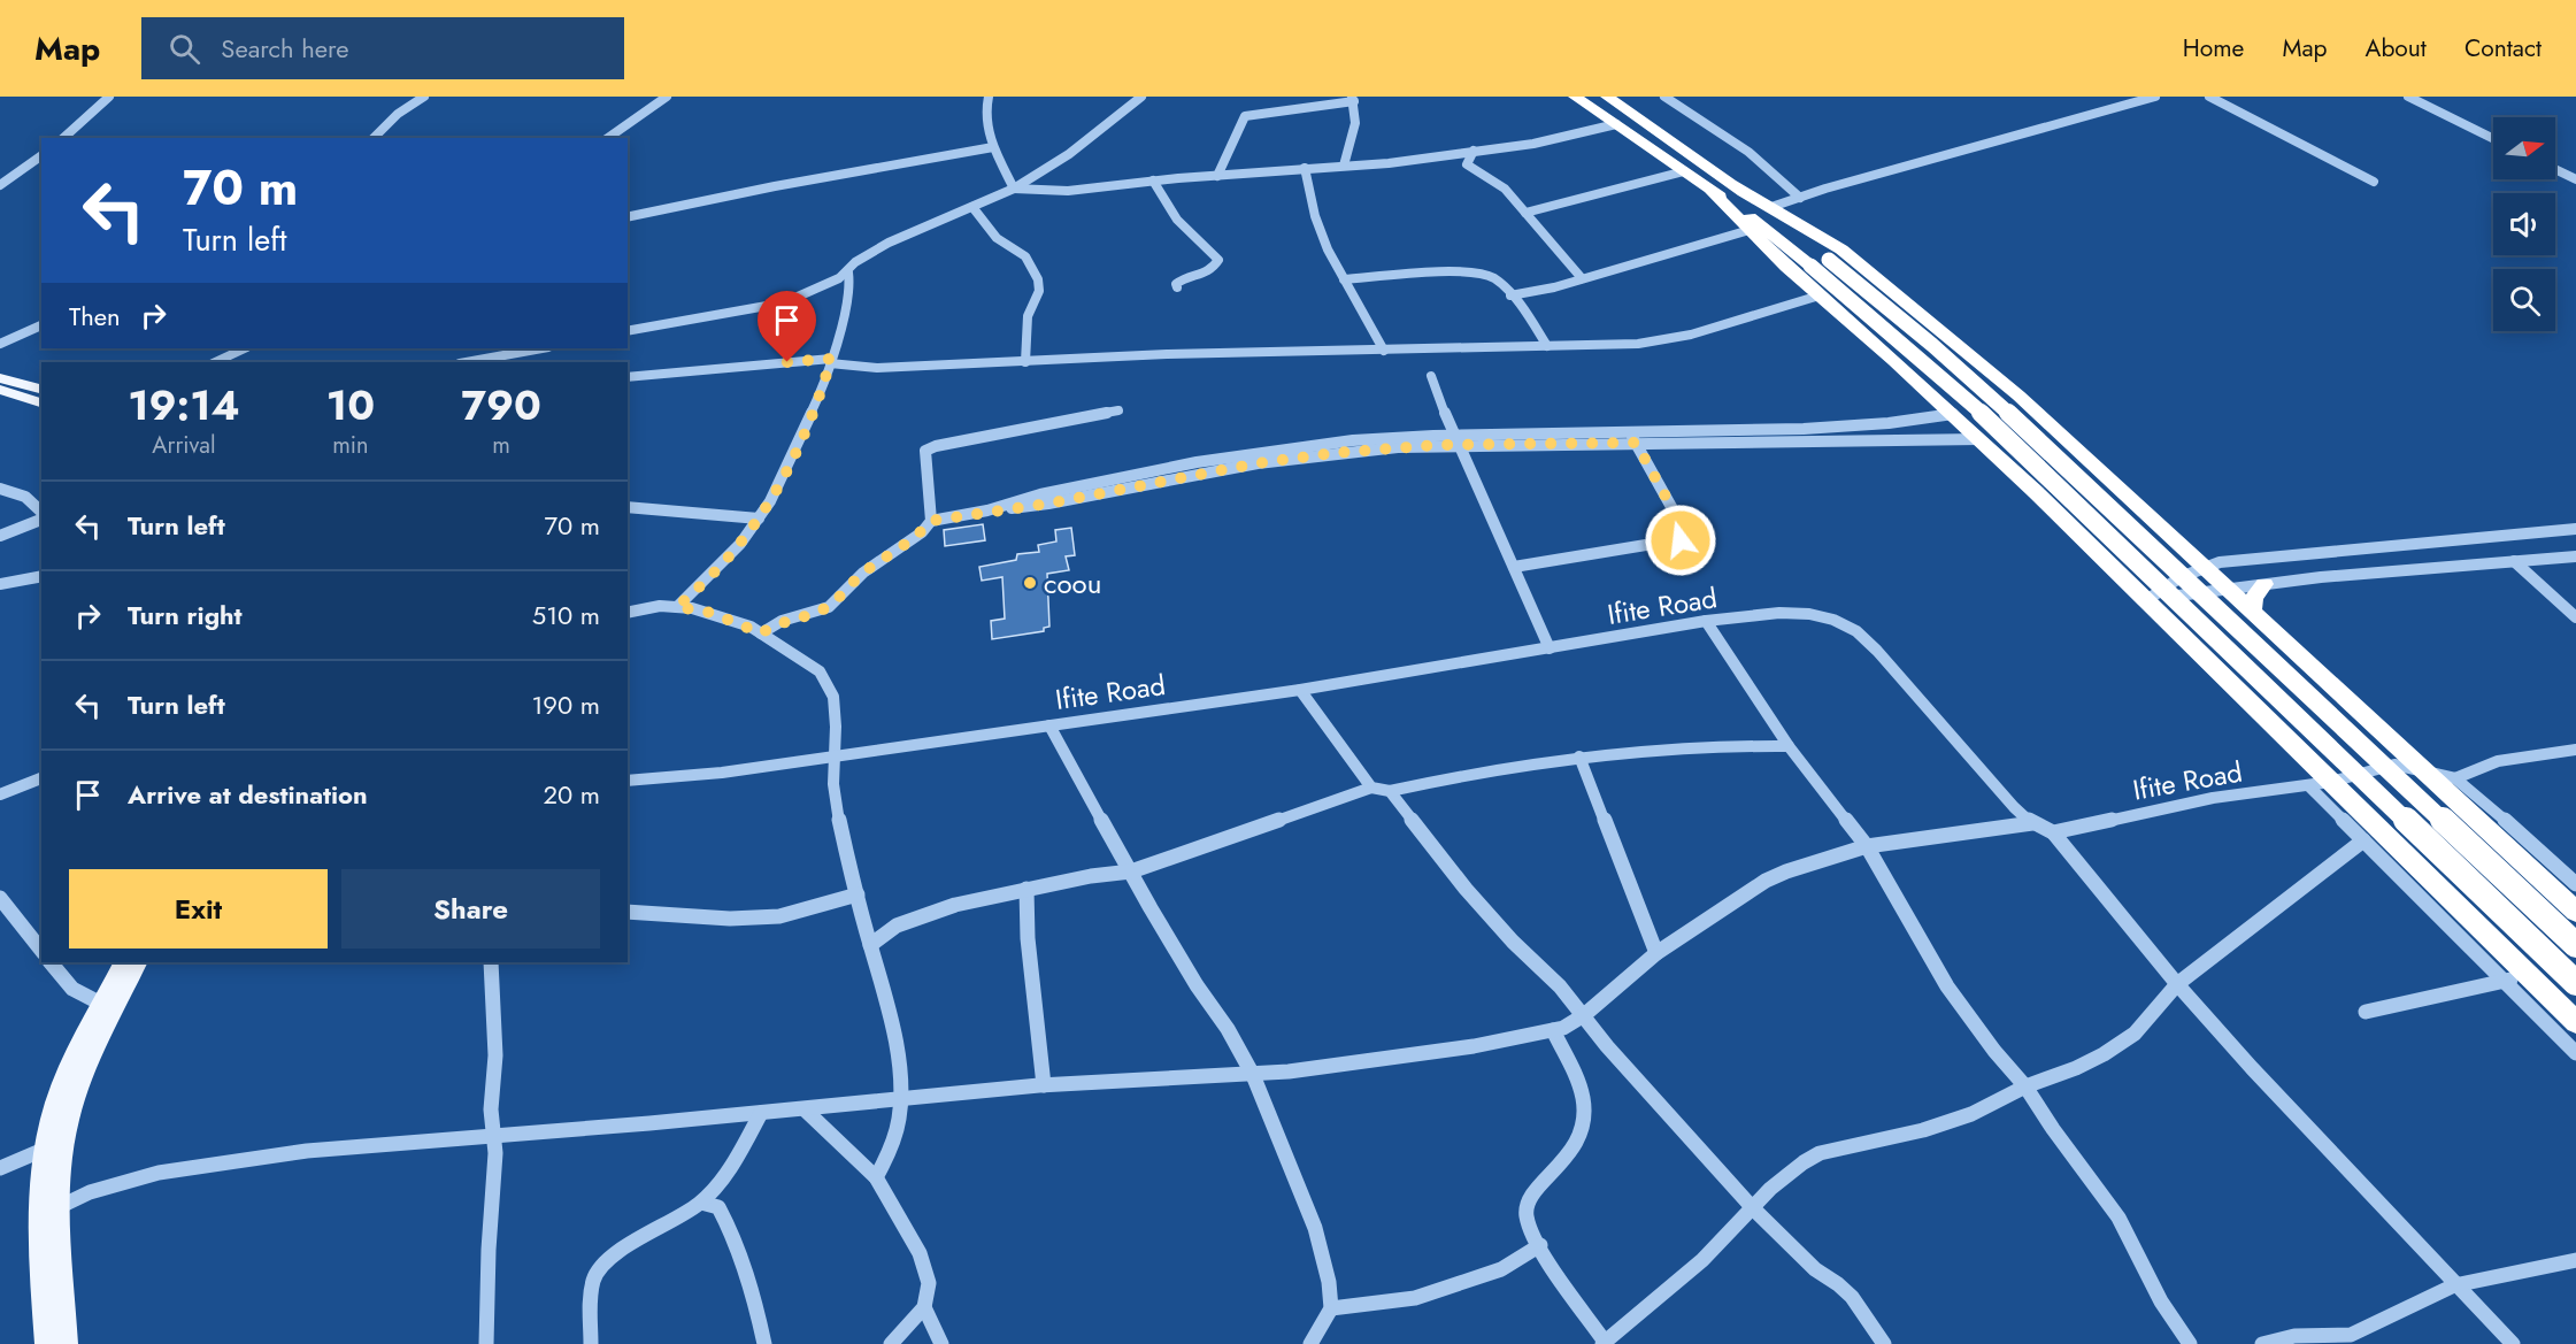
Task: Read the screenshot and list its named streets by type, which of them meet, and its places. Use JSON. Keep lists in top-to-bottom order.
{
  "streets": {
    "street": ["Ifite Road"]
  },
  "places": ["coou"],
  "north": "right",
  "page": {
    "header": "Map",
    "search": "Search here",
    "nav": [
      "Home",
      "Map",
      "About",
      "Contact"
    ],
    "turn": ["70 m", "Turn left"],
    "then": "Then",
    "eta": [
      "19:14",
      "Arrival",
      "10",
      "min",
      "790",
      "m"
    ],
    "list": [
      {
        "name": "Turn left",
        "value": "70 m"
      },
      {
        "name": "Turn right",
        "value": "510 m"
      },
      {
        "name": "Turn left",
        "value": "190 m"
      },
      {
        "name": "Arrive at destination",
        "value": "20 m"
      }
    ],
    "buttons": ["Exit", "Share"]
  }
}
